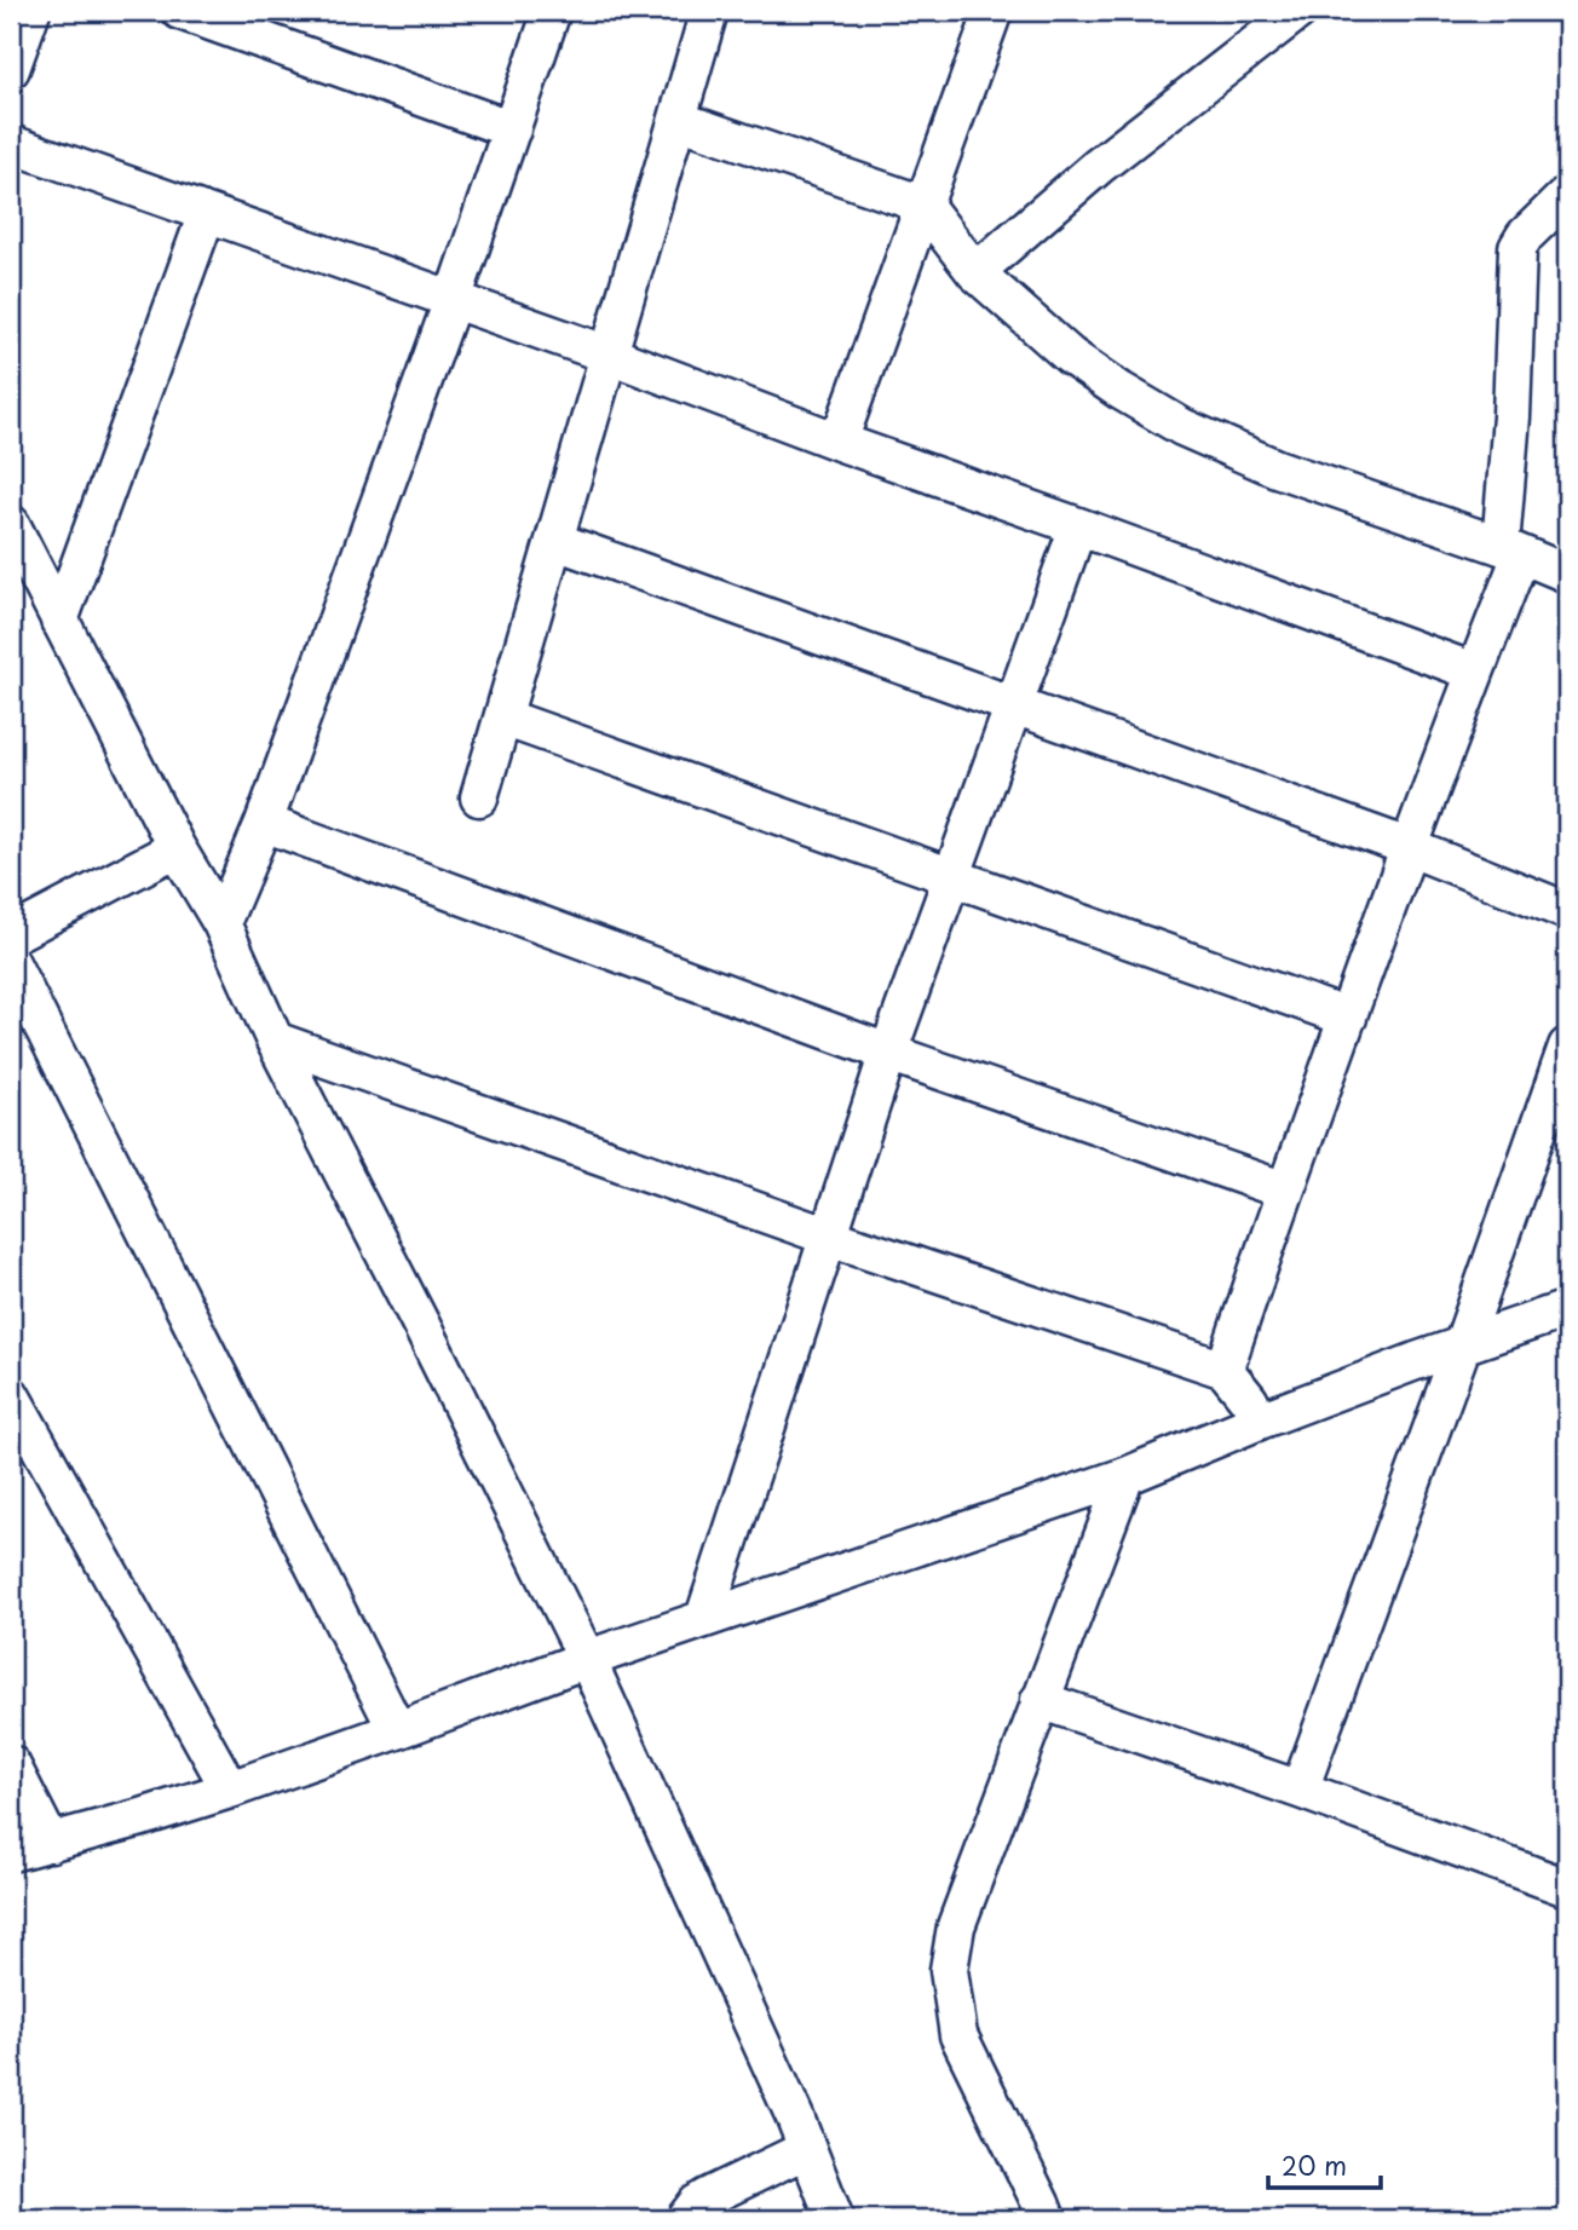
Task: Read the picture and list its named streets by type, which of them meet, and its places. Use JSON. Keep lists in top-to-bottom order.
{
  "scale_bar": "20 m"
}
